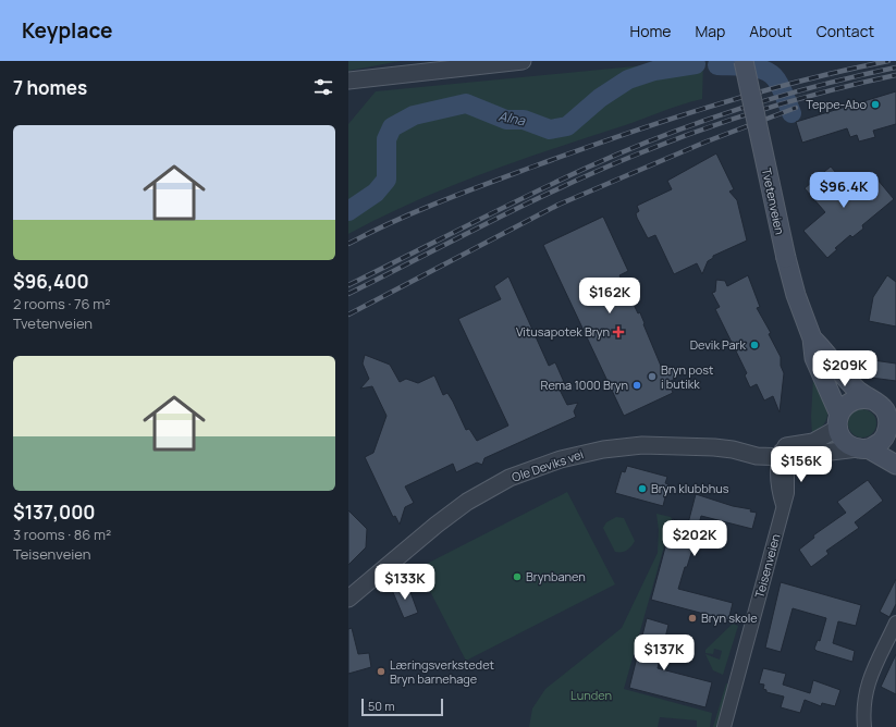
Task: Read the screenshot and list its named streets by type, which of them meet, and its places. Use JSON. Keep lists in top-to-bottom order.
{
  "streets": {
    "main road": ["Tvetenveien"],
    "street": ["Ole Deviks vei", "Teisenveien"]
  },
  "crossings": [
    ["Tvetenveien", "Ole Deviks vei"],
    ["Ole Deviks vei", "Teisenveien"]
  ],
  "water": ["Alna"],
  "parks": ["Lunden"],
  "places": {
    "other": [
      "Teppe-Abo",
      "Devik Park",
      "Bryn post i butikk",
      "Rema 1000 Bryn",
      "Bryn klubbhus",
      "Brynbanen",
      "Bryn skole",
      "Læringsverkstedet Bryn barnehage"
    ],
    "health": ["Vitusapotek Bryn"]
  },
  "scale_bar": "50 m",
  "page": {
    "header": "Keyplace",
    "nav": [
      "Home",
      "Map",
      "About",
      "Contact"
    ],
    "heading": "7 homes",
    "list": [
      {
        "name": "$96,400",
        "note": "2 rooms · 76 m² · Tvetenveien"
      },
      {
        "name": "$137,000",
        "note": "3 rooms · 86 m² · Teisenveien"
      }
    ],
    "price": [
      "$96.4K",
      "$162K",
      "$209K",
      "$156K",
      "$202K",
      "$133K",
      "$137K"
    ],
    "scale": "50 m"
  }
}
